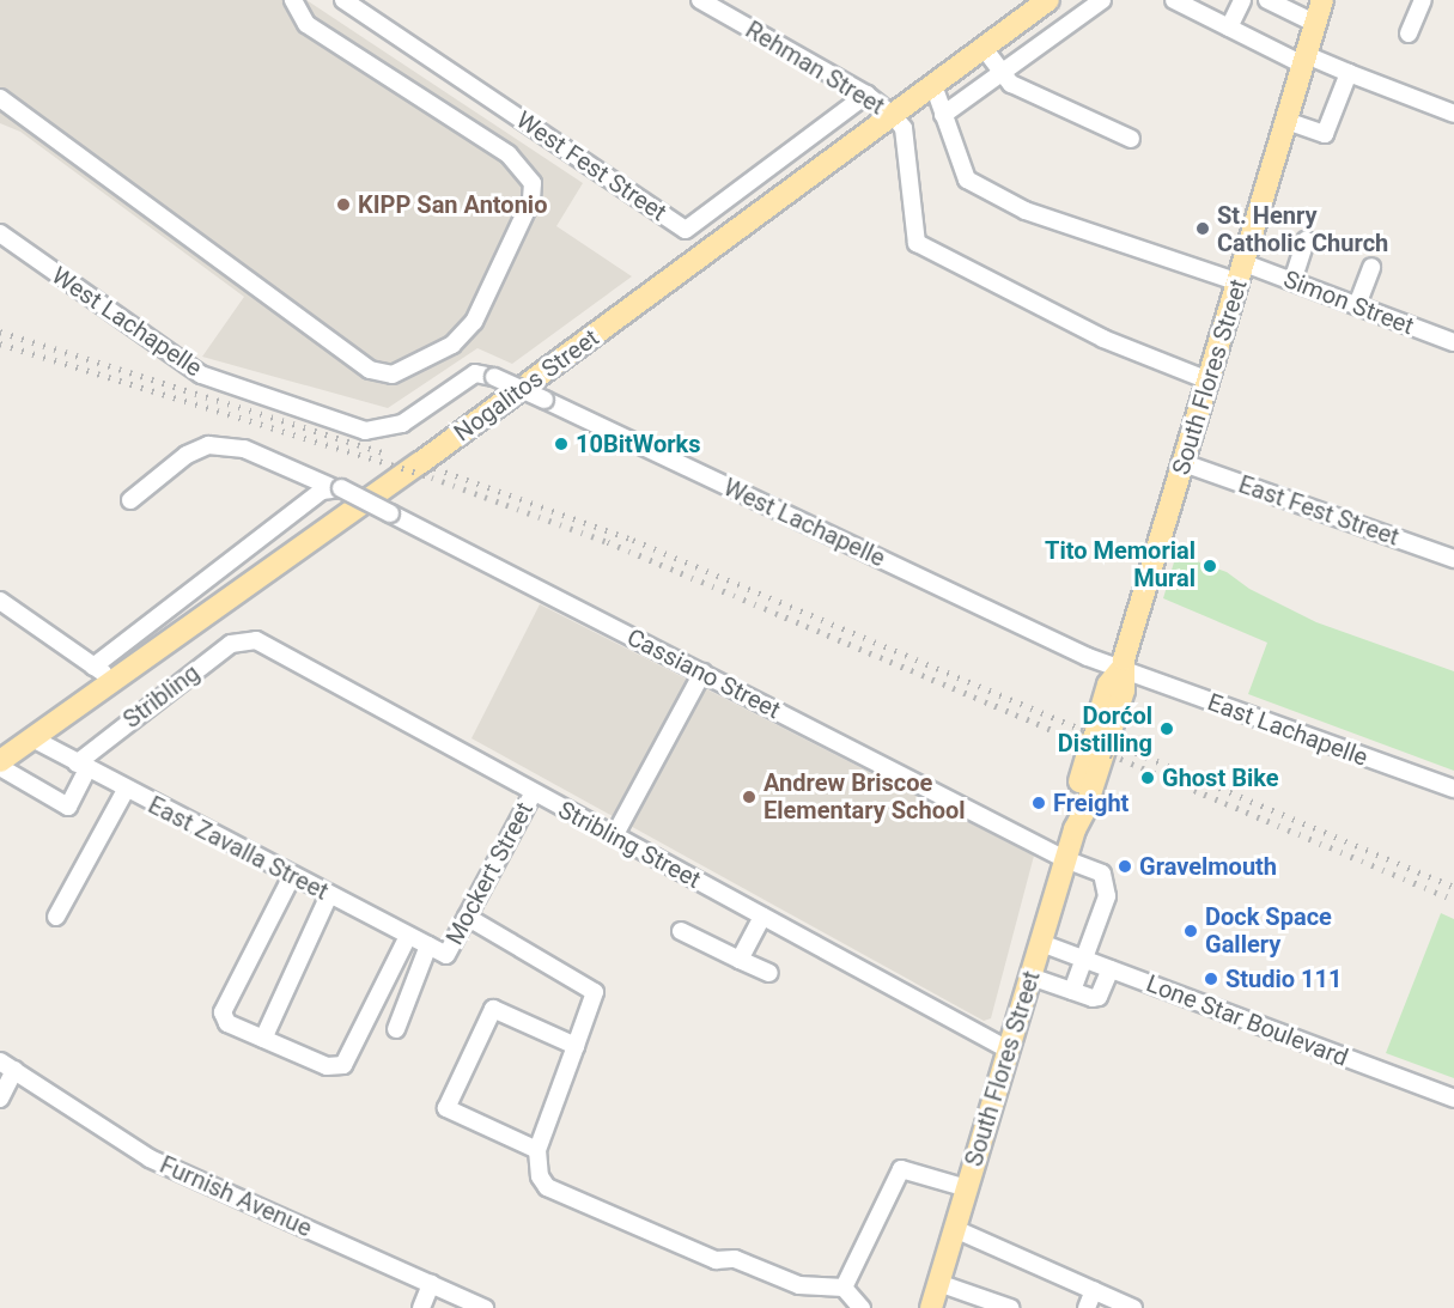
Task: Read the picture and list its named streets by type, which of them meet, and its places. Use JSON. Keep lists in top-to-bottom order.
{
  "streets": {
    "main road": ["South Flores Street", "Nogalitos Street"],
    "street": [
      "Rehman Street",
      "West Fest Street",
      "Simon Street",
      "West Lachapelle",
      "East Fest Street",
      "Cassiano Street",
      "Stribling",
      "East Lachapelle",
      "Stribling Street",
      "East Zavalla Street",
      "Mockert Street",
      "Lone Star Boulevard",
      "Furnish Avenue"
    ]
  },
  "crossings": [
    ["Rehman Street", "West Fest Street"],
    ["Rehman Street", "Nogalitos Street"],
    ["Simon Street", "South Flores Street"],
    ["Simon Street", "Nogalitos Street"],
    ["West Lachapelle", "South Flores Street"],
    ["West Lachapelle", "East Lachapelle"],
    ["South Flores Street", "East Fest Street"],
    ["South Flores Street", "Cassiano Street"],
    ["South Flores Street", "East Lachapelle"],
    ["South Flores Street", "Stribling Street"],
    ["South Flores Street", "Lone Star Boulevard"],
    ["Nogalitos Street", "East Zavalla Street"],
    ["Cassiano Street", "Lone Star Boulevard"],
    ["Stribling", "Stribling Street"],
    ["Stribling", "East Zavalla Street"],
    ["Stribling Street", "Mockert Street"],
    ["East Zavalla Street", "Mockert Street"]
  ],
  "places": [
    "KIPP San Antonio",
    "St. Henry Catholic Church",
    "10BitWorks",
    "Tito Memorial Mural",
    "Dorćol Distilling",
    "Ghost Bike",
    "Andrew Briscoe Elementary School",
    "Freight",
    "Gravelmouth",
    "Dock Space Gallery",
    "Studio 111"
  ]
}
